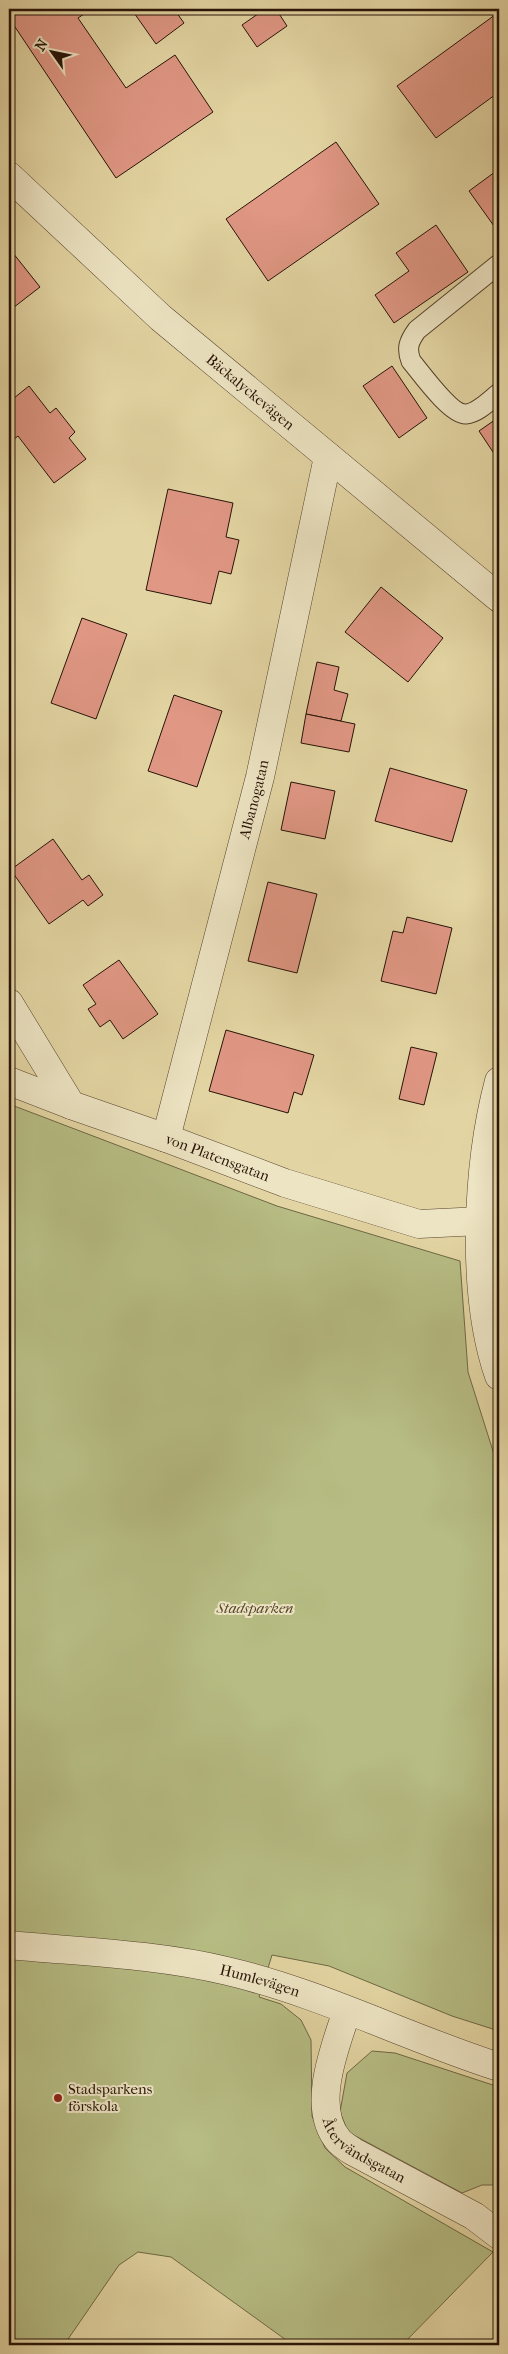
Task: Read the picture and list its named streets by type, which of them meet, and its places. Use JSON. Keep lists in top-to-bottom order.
{
  "streets": {
    "street": [
      "Bäckalyckevägen",
      "Albanogatan",
      "von Platensgatan",
      "Humlevägen",
      "Återvändsgatan"
    ]
  },
  "crossings": [
    ["Bäckalyckevägen", "Albanogatan"],
    ["Albanogatan", "von Platensgatan"],
    ["Humlevägen", "Återvändsgatan"]
  ],
  "parks": ["Stadsparken"],
  "places": ["Stadsparkens förskola"],
  "north": "top left"
}
